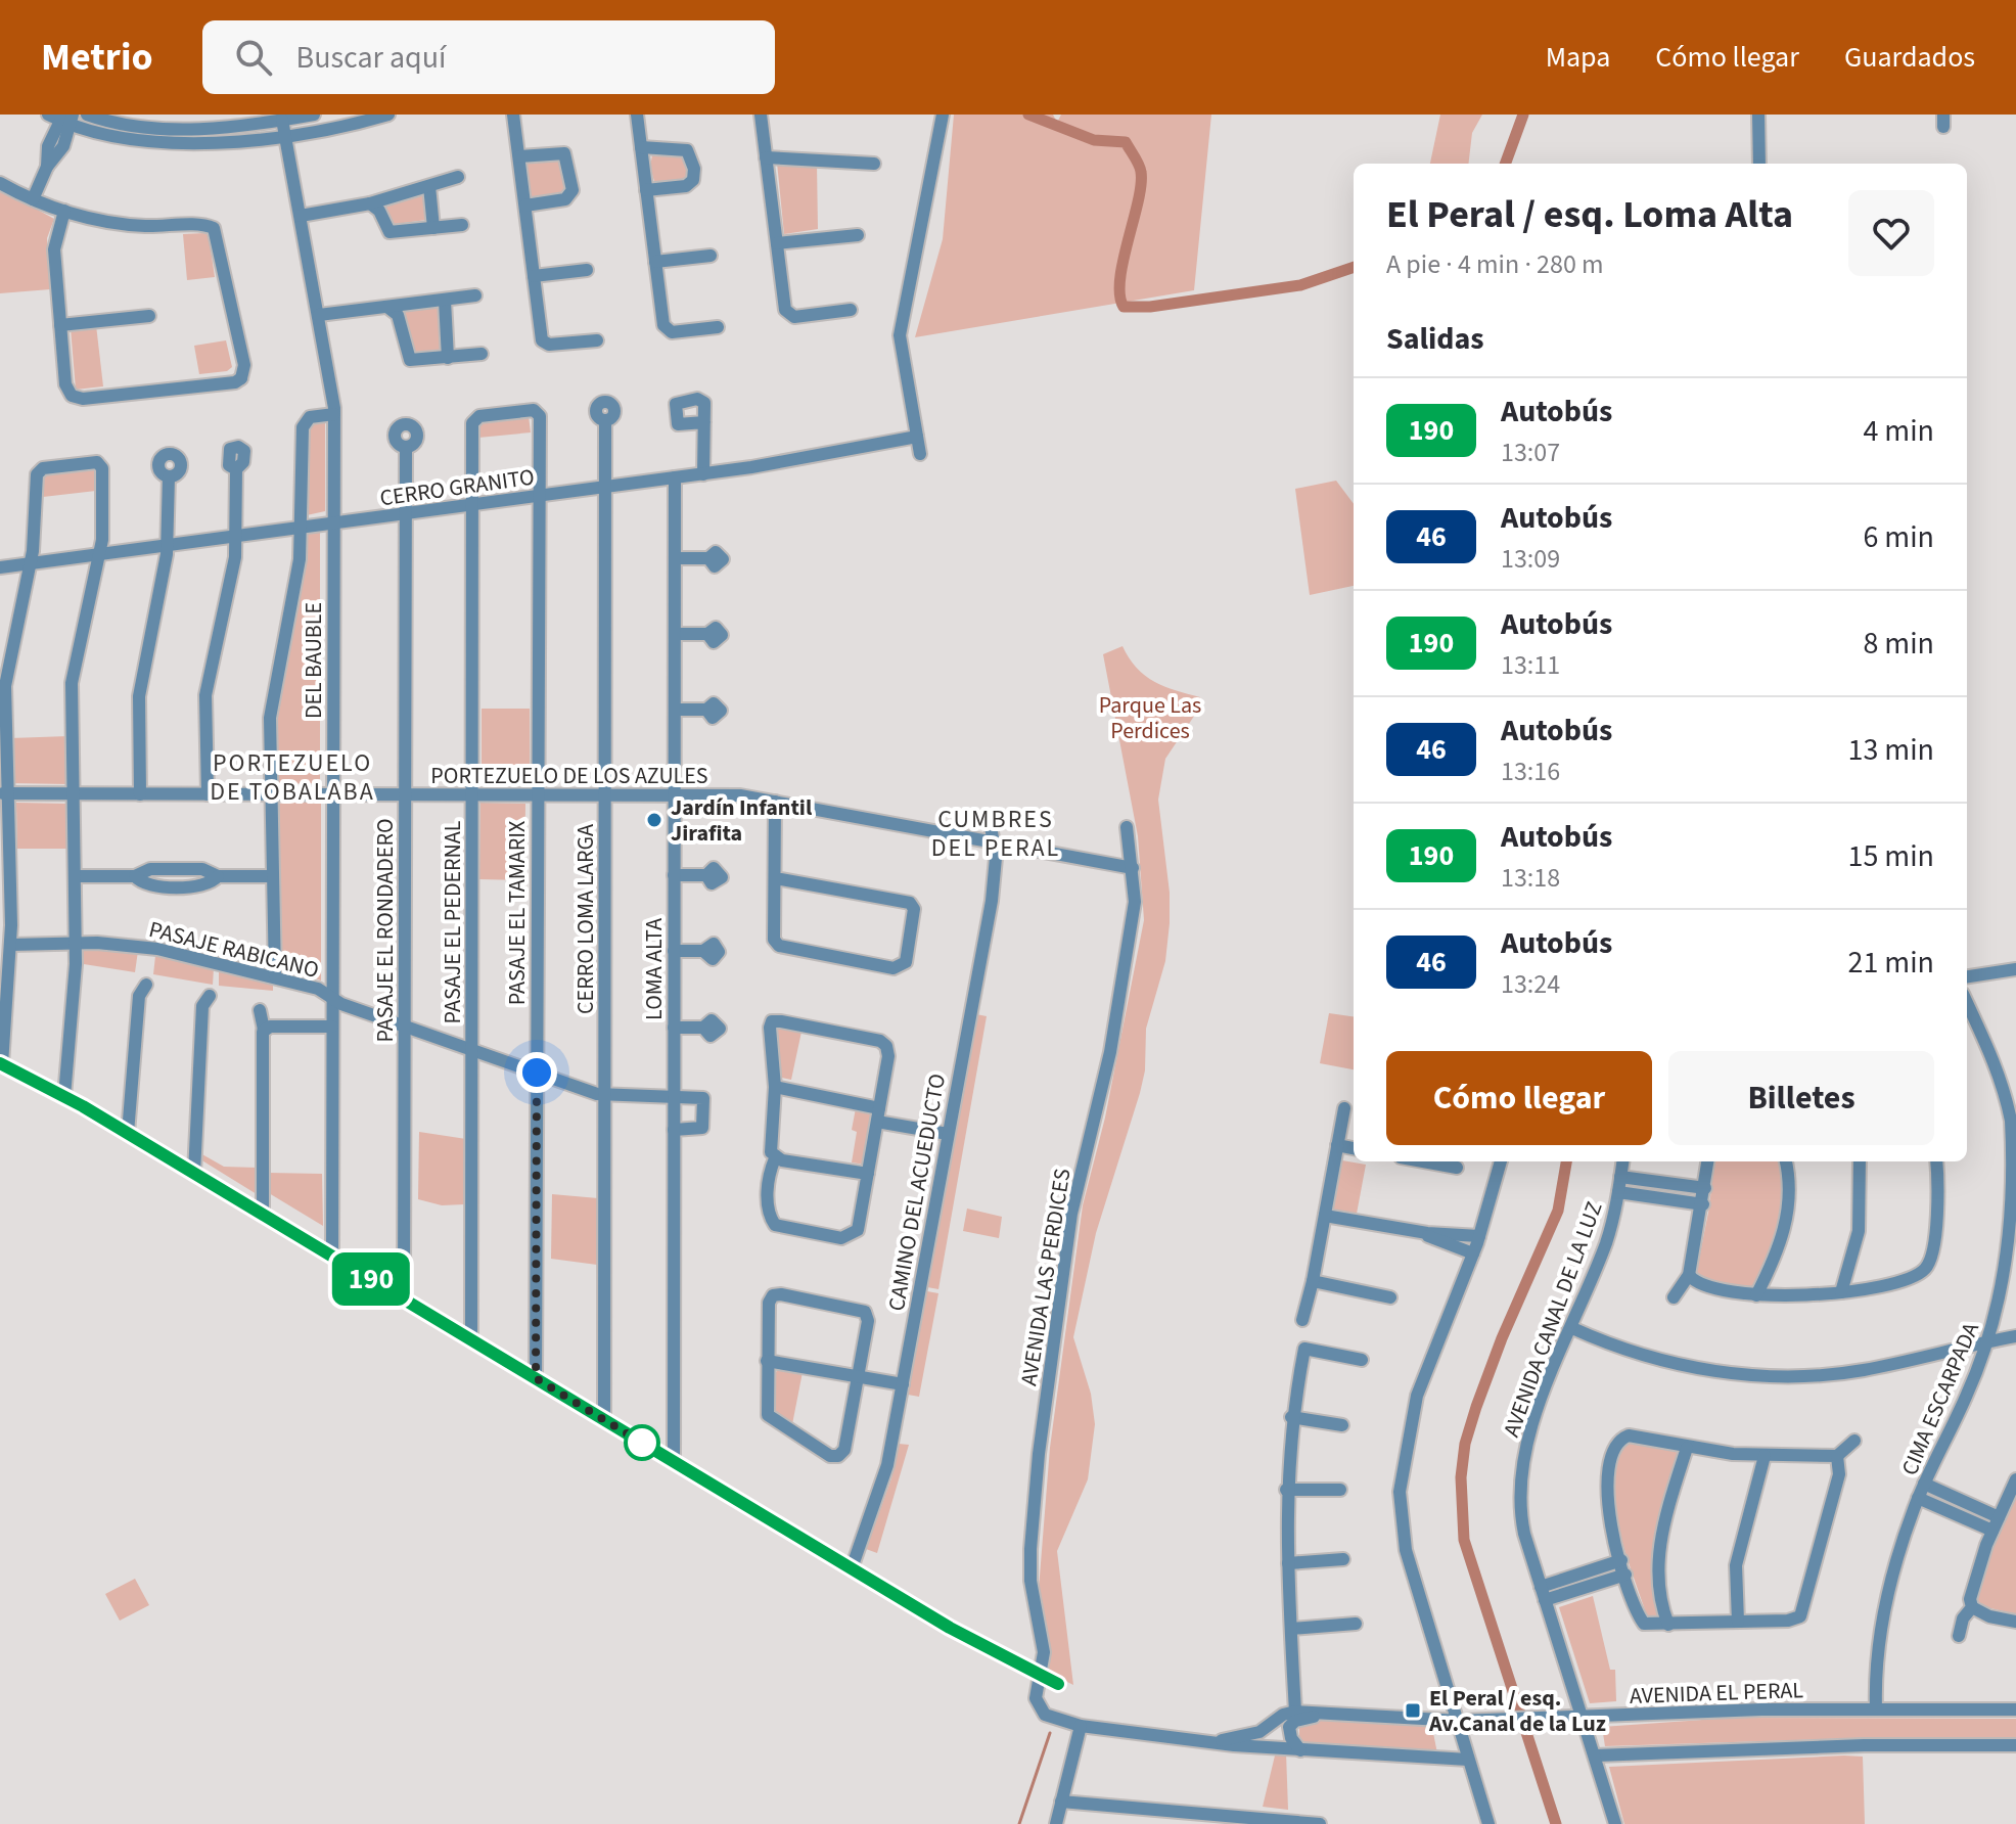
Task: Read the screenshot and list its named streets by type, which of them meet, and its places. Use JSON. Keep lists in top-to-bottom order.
{
  "streets": {
    "street": [
      "CERRO GRANITO",
      "DEL BAUBLE",
      "PORTEZUELO DE LOS AZULES",
      "PASAJE EL TAMARIX",
      "CERRO LOMA LARGA",
      "PASAJE EL PEDERNAL",
      "PASAJE EL RONDADERO",
      "PASAJE RABICANO",
      "LOMA ALTA",
      "CAMINO DEL ACUEDUCTO",
      "AVENIDA LAS PERDICES",
      "AVENIDA CANAL DE LA LUZ",
      "CIMA ESCARPADA",
      "AVENIDA EL PERAL"
    ]
  },
  "crossings": [
    ["CERRO GRANITO", "DEL BAUBLE"],
    ["CERRO GRANITO", "PASAJE EL TAMARIX"],
    ["CERRO GRANITO", "CERRO LOMA LARGA"],
    ["CERRO GRANITO", "PASAJE EL PEDERNAL"],
    ["CERRO GRANITO", "PASAJE EL RONDADERO"],
    ["CERRO GRANITO", "LOMA ALTA"],
    ["DEL BAUBLE", "PORTEZUELO DE LOS AZULES"],
    ["DEL BAUBLE", "PASAJE RABICANO"],
    ["PORTEZUELO DE LOS AZULES", "PASAJE EL TAMARIX"],
    ["PORTEZUELO DE LOS AZULES", "CERRO LOMA LARGA"],
    ["PORTEZUELO DE LOS AZULES", "PASAJE EL PEDERNAL"],
    ["PORTEZUELO DE LOS AZULES", "PASAJE EL RONDADERO"],
    ["PORTEZUELO DE LOS AZULES", "LOMA ALTA"],
    ["PORTEZUELO DE LOS AZULES", "CAMINO DEL ACUEDUCTO"],
    ["PORTEZUELO DE LOS AZULES", "AVENIDA LAS PERDICES"],
    ["PASAJE EL TAMARIX", "PASAJE EL PEDERNAL"],
    ["PASAJE EL TAMARIX", "PASAJE RABICANO"],
    ["CERRO LOMA LARGA", "PASAJE RABICANO"],
    ["PASAJE EL PEDERNAL", "PASAJE RABICANO"],
    ["PASAJE EL RONDADERO", "PASAJE RABICANO"],
    ["PASAJE RABICANO", "LOMA ALTA"],
    ["AVENIDA CANAL DE LA LUZ", "AVENIDA EL PERAL"],
    ["CIMA ESCARPADA", "AVENIDA EL PERAL"]
  ],
  "districts": ["PORTEZUELO DE TOBALABA", "CUMBRES DEL PERAL"],
  "parks": ["Parque Las Perdices"],
  "places": {
    "other": ["Jardín Infantil Jirafita"],
    "transit": ["El Peral / esq. Av.Canal de la Luz"]
  },
  "lines": ["bus line 190"],
  "page": {
    "header": "Metrio",
    "search": "Buscar aquí",
    "nav": ["Mapa", "Cómo llegar", "Guardados"],
    "on_map": "190",
    "heading": [
      ["El Peral / esq. Loma Alta", "A pie · 4 min · 280 m"],
      "Salidas"
    ],
    "list": [
      {
        "mark": "190",
        "name": "Autobús",
        "note": "13:07",
        "value": "4 min"
      },
      {
        "mark": "46",
        "name": "Autobús",
        "note": "13:09",
        "value": "6 min"
      },
      {
        "mark": "190",
        "name": "Autobús",
        "note": "13:11",
        "value": "8 min"
      },
      {
        "mark": "46",
        "name": "Autobús",
        "note": "13:16",
        "value": "13 min"
      },
      {
        "mark": "190",
        "name": "Autobús",
        "note": "13:18",
        "value": "15 min"
      },
      {
        "mark": "46",
        "name": "Autobús",
        "note": "13:24",
        "value": "21 min"
      }
    ],
    "buttons": ["Cómo llegar", "Billetes"]
  }
}
